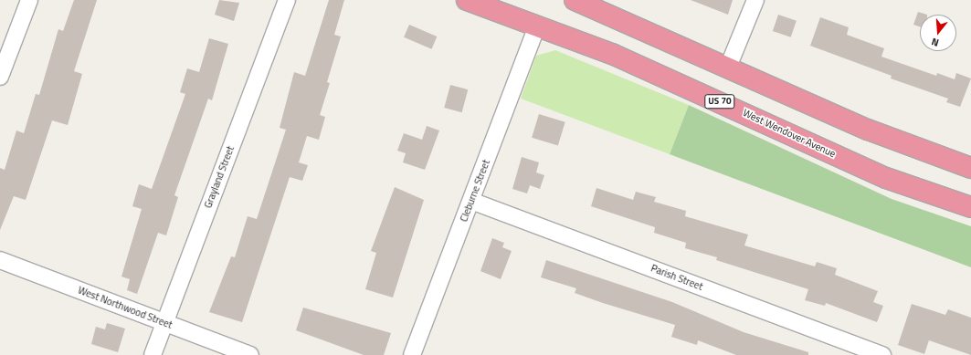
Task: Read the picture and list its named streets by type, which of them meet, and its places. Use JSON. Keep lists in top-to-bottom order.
{
  "streets": {
    "highway": ["US 70", "West Wendover Avenue"],
    "street": [
      "Grayland Street",
      "Cleburne Street",
      "Parish Street",
      "West Northwood Street"
    ]
  },
  "crossings": [
    ["West Wendover Avenue", "Cleburne Street"],
    ["Grayland Street", "West Northwood Street"],
    ["Cleburne Street", "Parish Street"]
  ],
  "north": "bottom"
}
